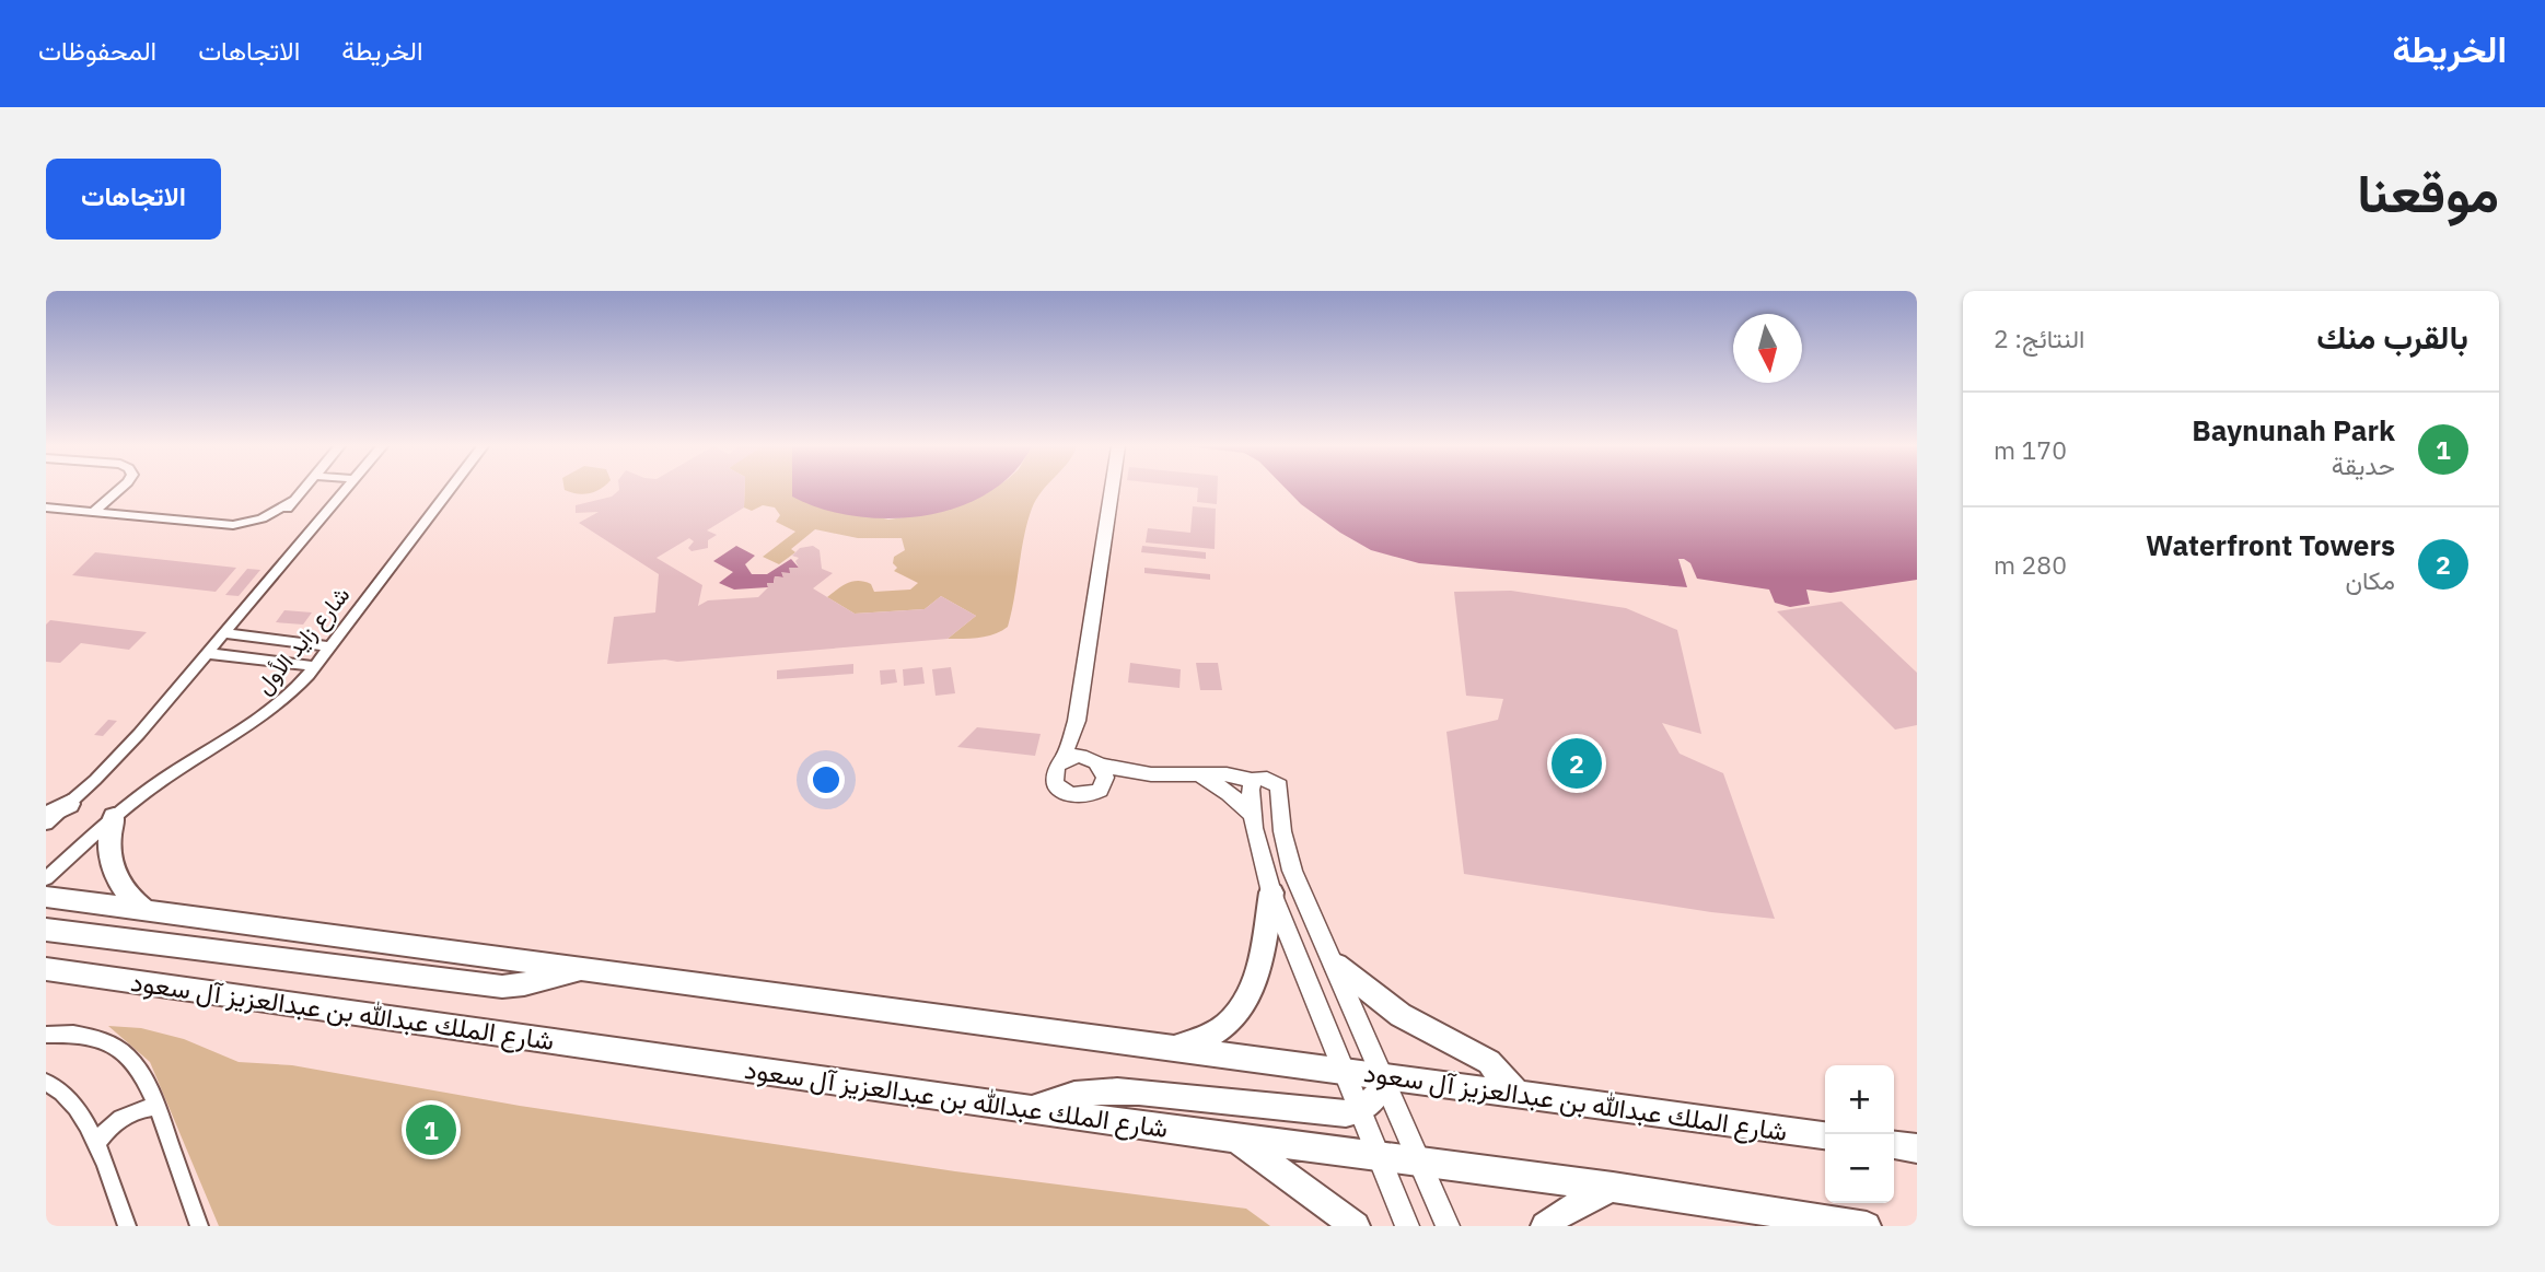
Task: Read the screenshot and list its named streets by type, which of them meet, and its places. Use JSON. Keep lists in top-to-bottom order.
{
  "streets": {
    "main road": ["شارع الملك عبدالله بن عبدالعزيز آل سعود"],
    "street": ["شارع زايد الأول"]
  },
  "north": "bottom",
  "page": {
    "header": "الخريطة",
    "nav": ["الخريطة", "الاتجاهات", "المحفوظات"],
    "title": "موقعنا",
    "buttons": "الاتجاهات",
    "heading": ["بالقرب منك", "النتائج: 2"],
    "list": [
      {
        "mark": "1",
        "name": "Baynunah Park",
        "note": "حديقة",
        "value": "170 m"
      },
      {
        "mark": "2",
        "name": "Waterfront Towers",
        "note": "مكان",
        "value": "280 m"
      }
    ],
    "pins": ["2", "1"],
    "map_buttons": ["+", "−"]
  }
}
